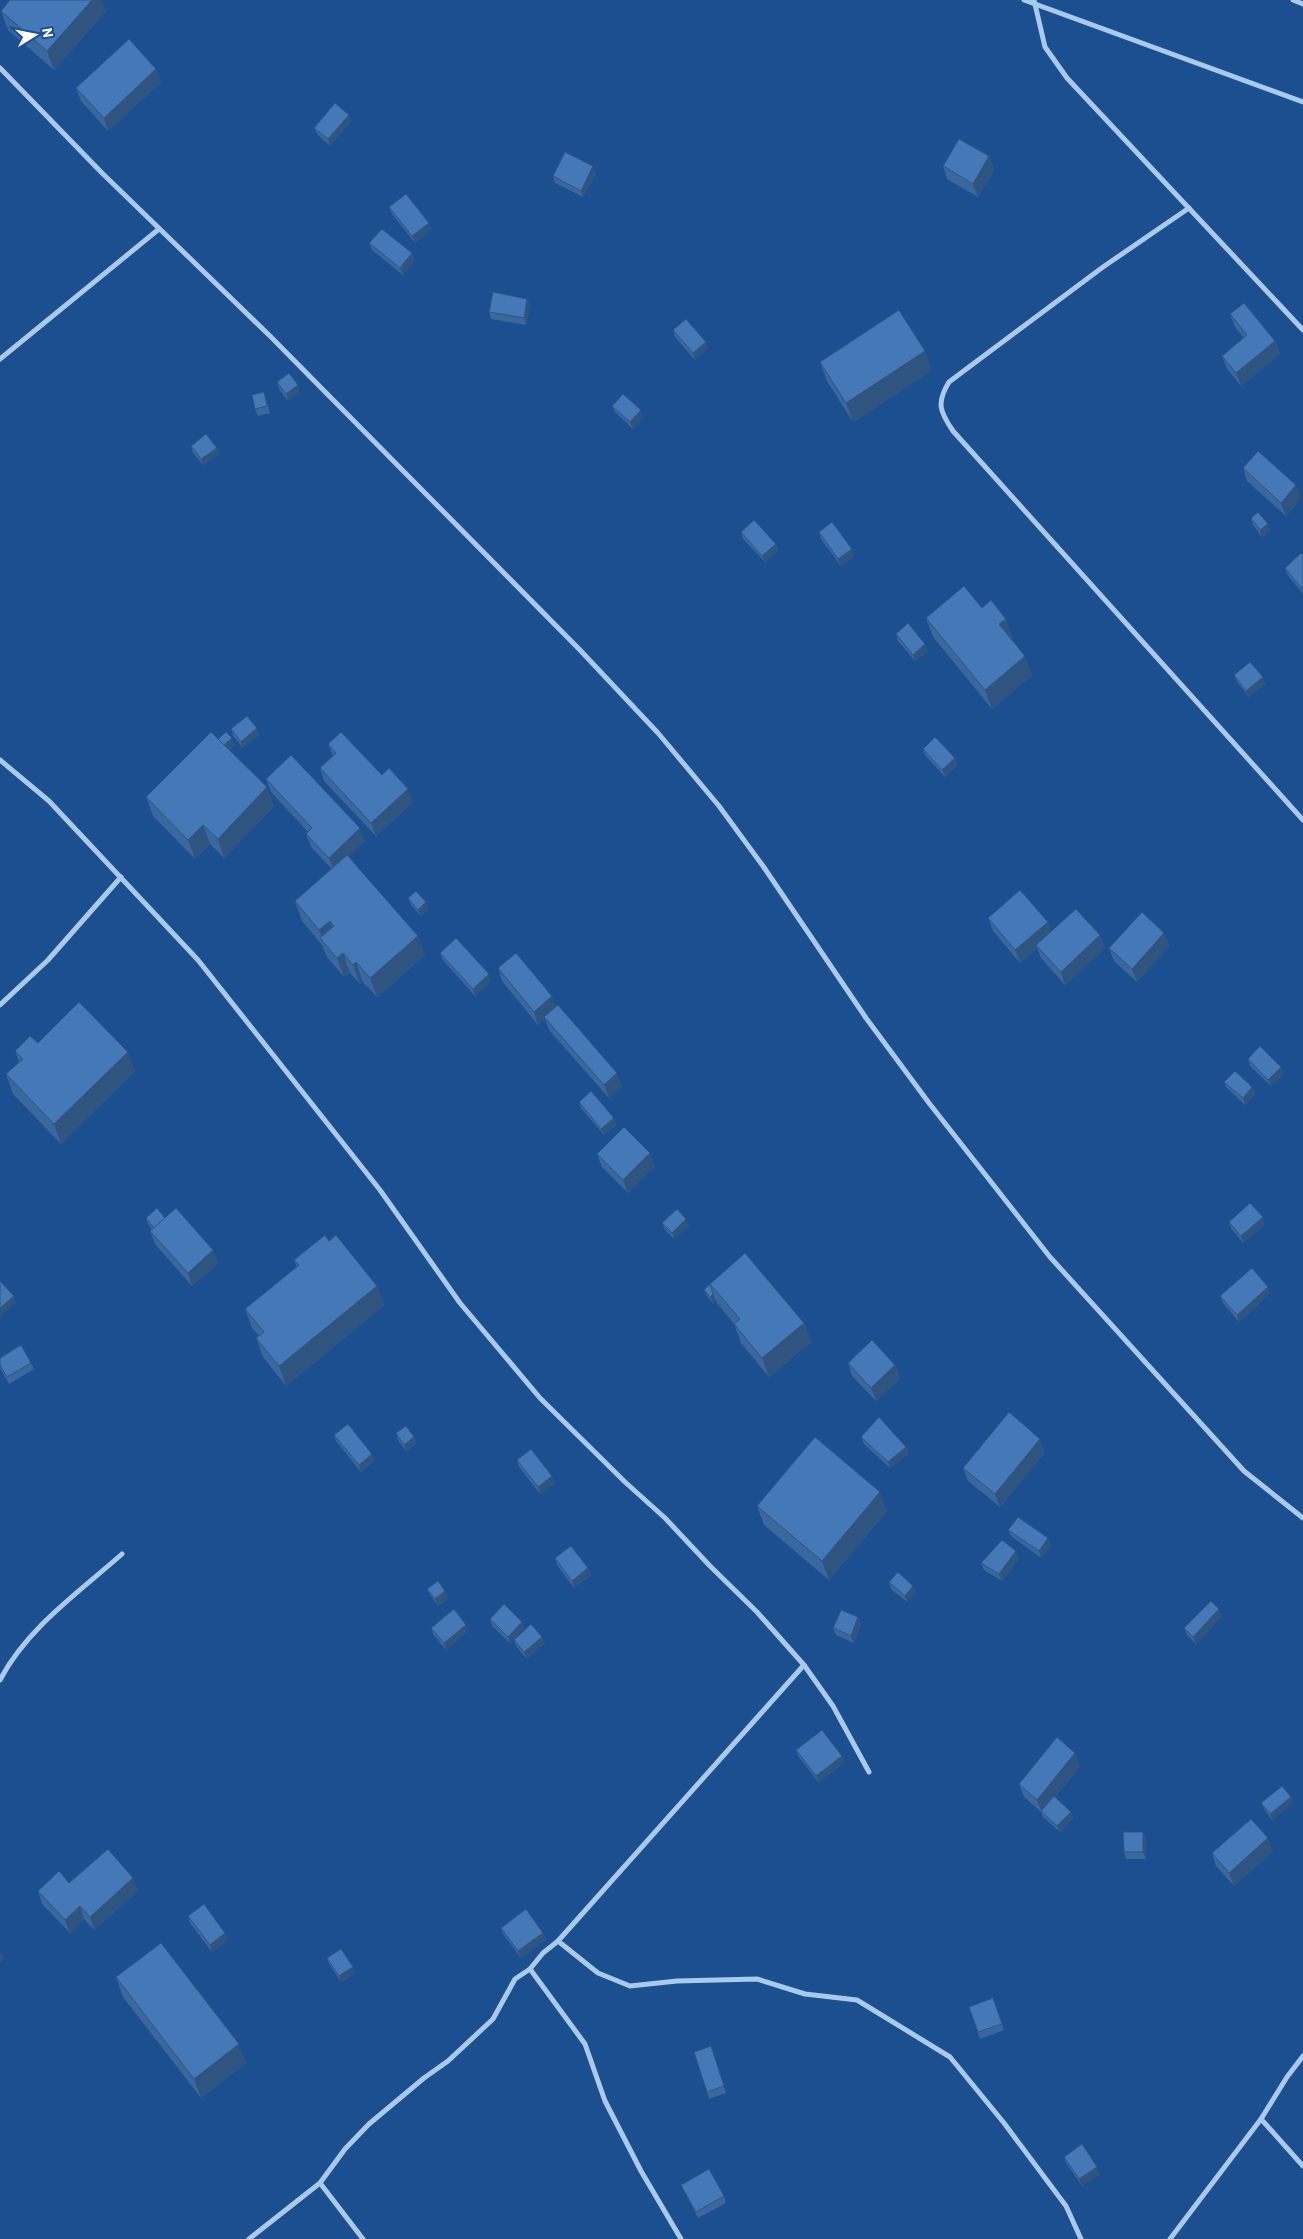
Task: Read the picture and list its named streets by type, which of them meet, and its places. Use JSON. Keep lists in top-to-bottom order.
{
  "north": "right"
}
